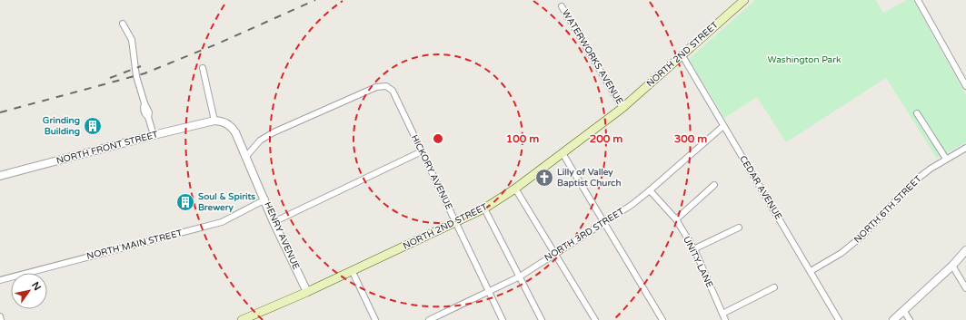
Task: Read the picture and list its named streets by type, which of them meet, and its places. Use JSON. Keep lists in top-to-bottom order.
{
  "streets": {
    "main road": ["NORTH 2ND STREET"],
    "street": [
      "WATERWORKS AVENUE",
      "NORTH FRONT STREET",
      "HICKORY AVENUE",
      "CEDAR AVENUE",
      "NORTH 6TH STREET",
      "NORTH 3RD STREET",
      "HENRY AVENUE",
      "NORTH MAIN STREET",
      "UNITY LANE"
    ]
  },
  "crossings": [
    ["NORTH 2ND STREET", "WATERWORKS AVENUE"],
    ["NORTH 2ND STREET", "HICKORY AVENUE"],
    ["NORTH 2ND STREET", "CEDAR AVENUE"],
    ["NORTH 2ND STREET", "HENRY AVENUE"],
    ["NORTH FRONT STREET", "HENRY AVENUE"],
    ["HICKORY AVENUE", "NORTH 3RD STREET"],
    ["HICKORY AVENUE", "HENRY AVENUE"],
    ["CEDAR AVENUE", "NORTH 6TH STREET"],
    ["CEDAR AVENUE", "NORTH 3RD STREET"],
    ["NORTH 3RD STREET", "UNITY LANE"],
    ["HENRY AVENUE", "NORTH MAIN STREET"]
  ],
  "parks": ["Washington Park"],
  "places": {
    "building": ["Grinding Building", "Soul & Spirits Brewery"],
    "church": ["Lilly of Valley Baptist Church"]
  },
  "north": "top right",
  "rings": ["100 m", "200 m", "300 m"]
}
